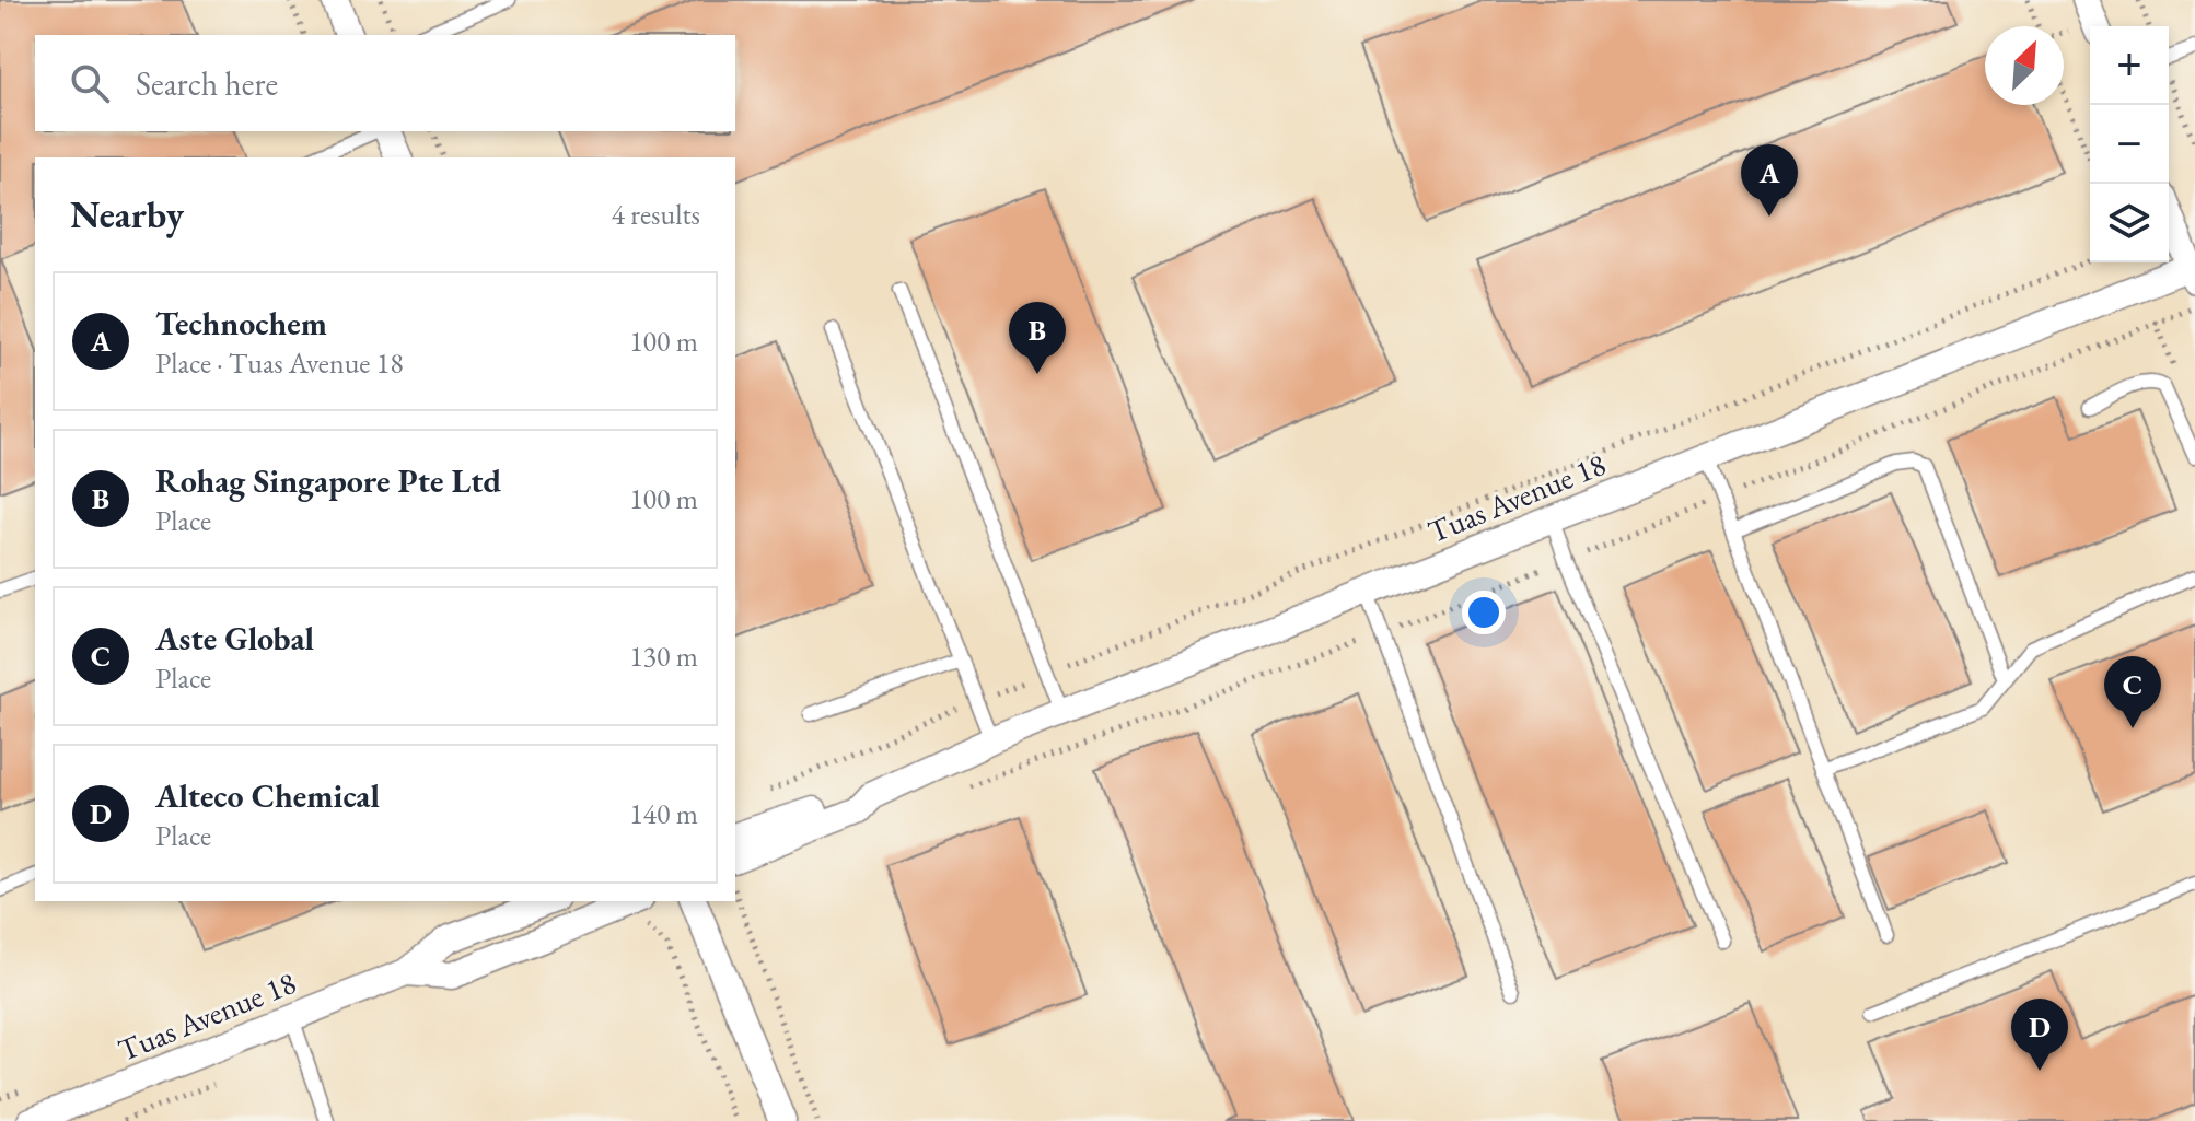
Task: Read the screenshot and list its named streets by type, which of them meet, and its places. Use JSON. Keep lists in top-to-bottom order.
{
  "streets": {
    "street": ["Tuas Avenue 18"]
  },
  "north": "top right",
  "page": {
    "map_buttons": ["+", "−"],
    "search": "Search here",
    "pins": [
      "A",
      "B",
      "C",
      "D"
    ],
    "heading": ["Nearby", "4 results"],
    "list": [
      {
        "mark": "A",
        "name": "Technochem",
        "note": "Place · Tuas Avenue 18",
        "value": "100 m"
      },
      {
        "mark": "B",
        "name": "Rohag Singapore Pte Ltd",
        "note": "Place",
        "value": "100 m"
      },
      {
        "mark": "C",
        "name": "Aste Global",
        "note": "Place",
        "value": "130 m"
      },
      {
        "mark": "D",
        "name": "Alteco Chemical",
        "note": "Place",
        "value": "140 m"
      }
    ]
  }
}
